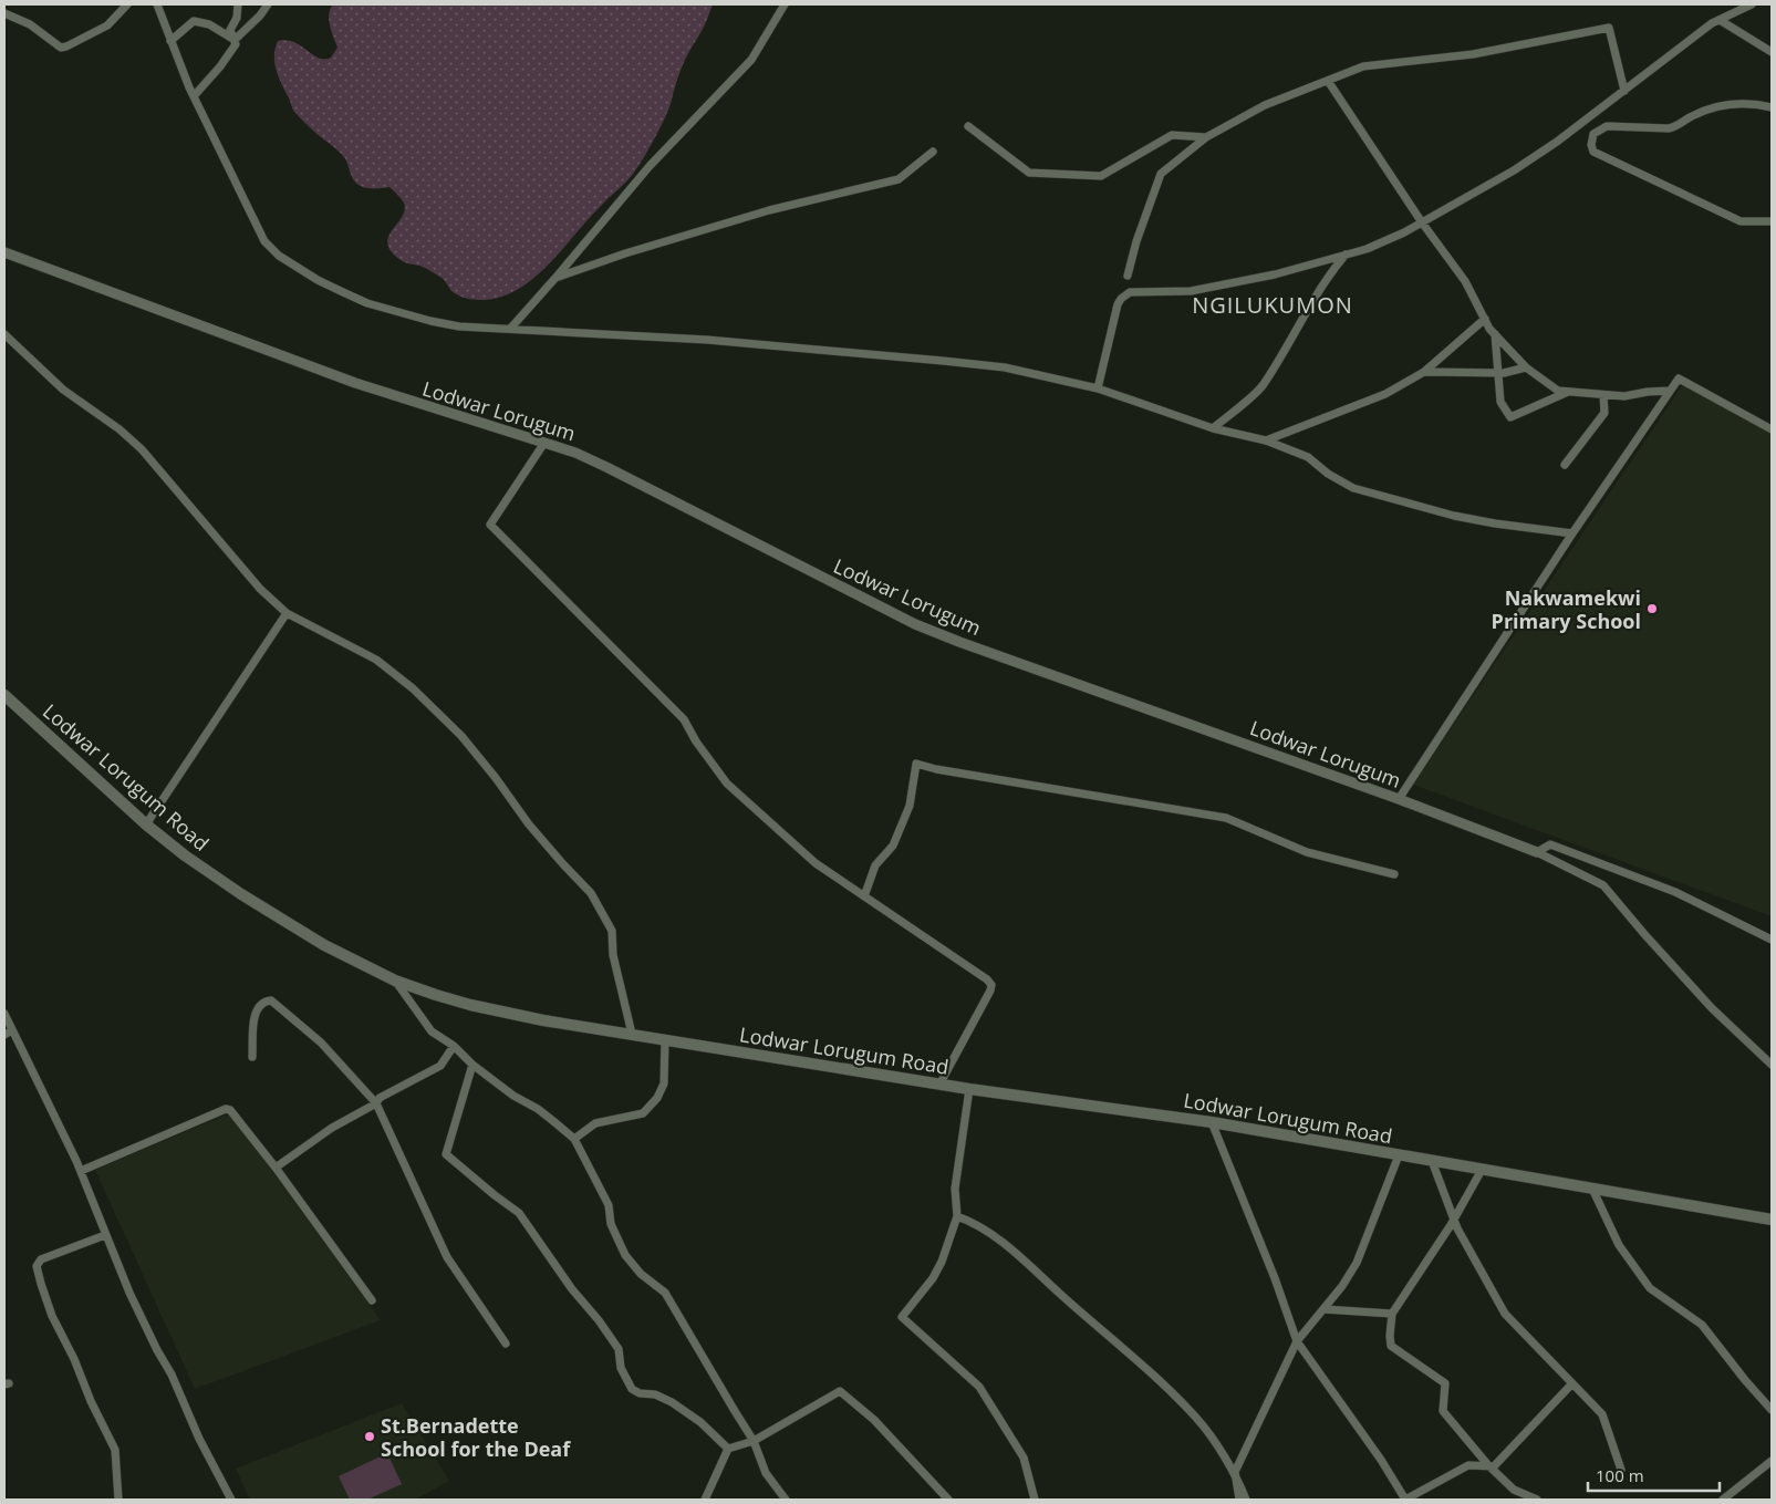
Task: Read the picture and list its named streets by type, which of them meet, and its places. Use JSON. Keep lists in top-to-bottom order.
{
  "streets": {
    "main road": ["Lodwar Lorugum Road"],
    "street": ["Lodwar Lorugum"]
  },
  "districts": ["NGILUKUMON"],
  "places": ["Nakwamekwi Primary School", "St.Bernadette School for the Deaf"],
  "scale_bar": "100 m"
}
